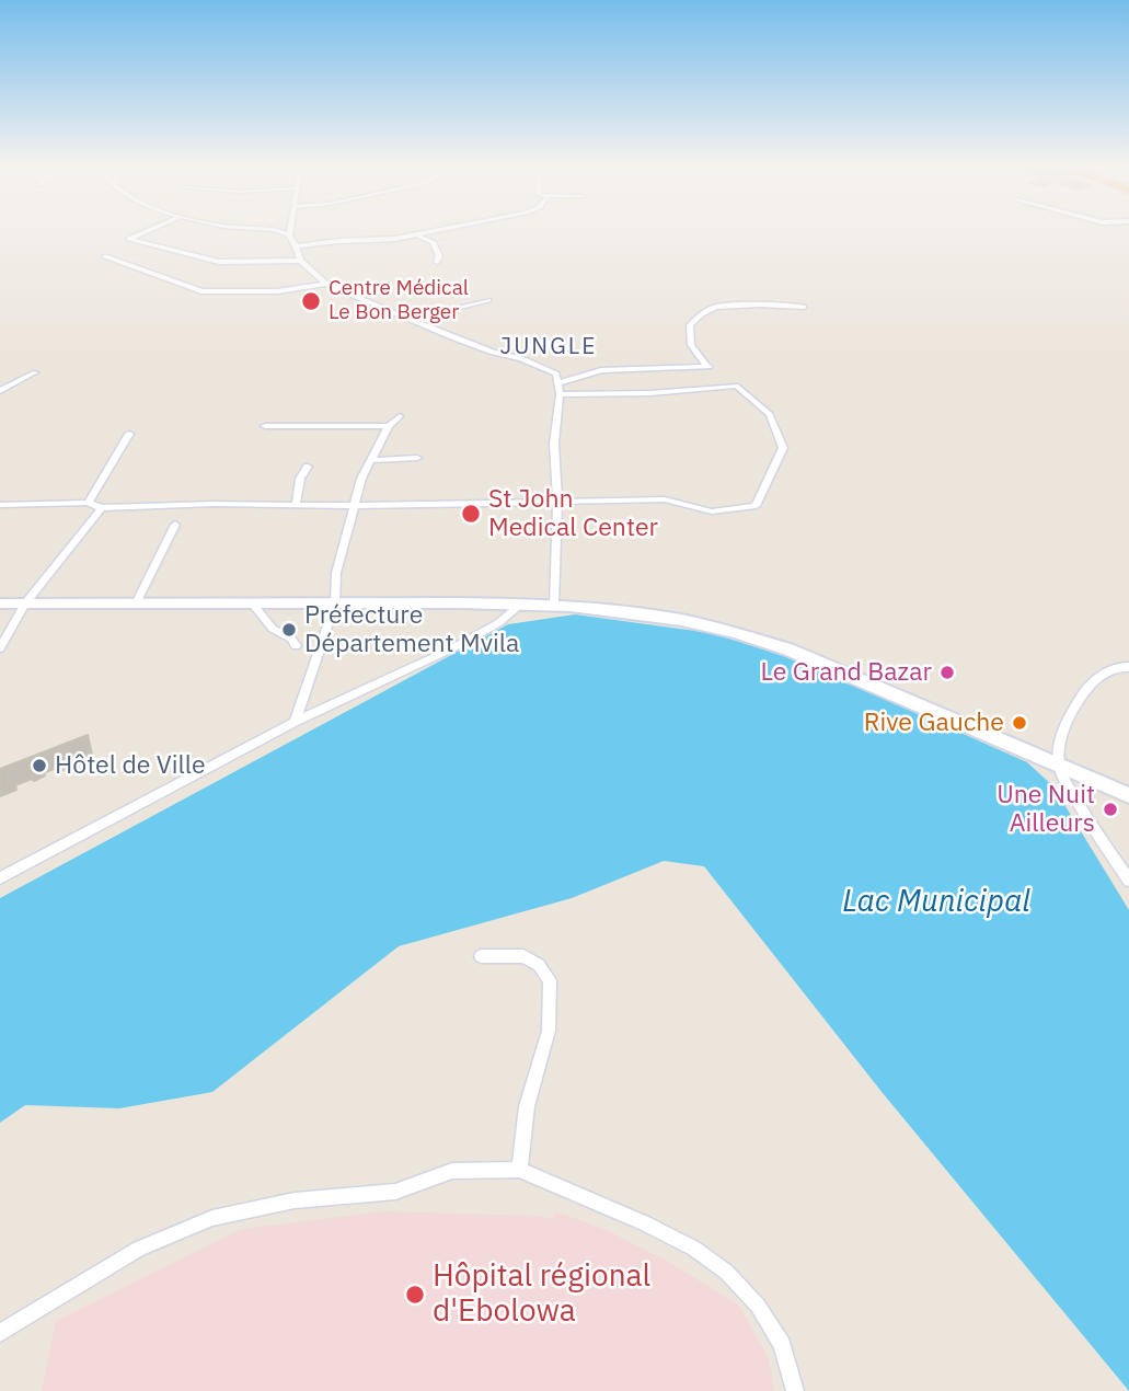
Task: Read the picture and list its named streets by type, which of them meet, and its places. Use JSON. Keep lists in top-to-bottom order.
{
  "districts": ["JUNGLE"],
  "water": ["Lac Municipal"],
  "places": [
    "Centre Médical Le Bon Berger",
    "St John Medical Center",
    "Préfecture Département Mvila",
    "Le Grand Bazar",
    "Rive Gauche",
    "Hôtel de Ville",
    "Une Nuit Ailleurs",
    "Hôpital régional d'Ebolowa"
  ]
}
